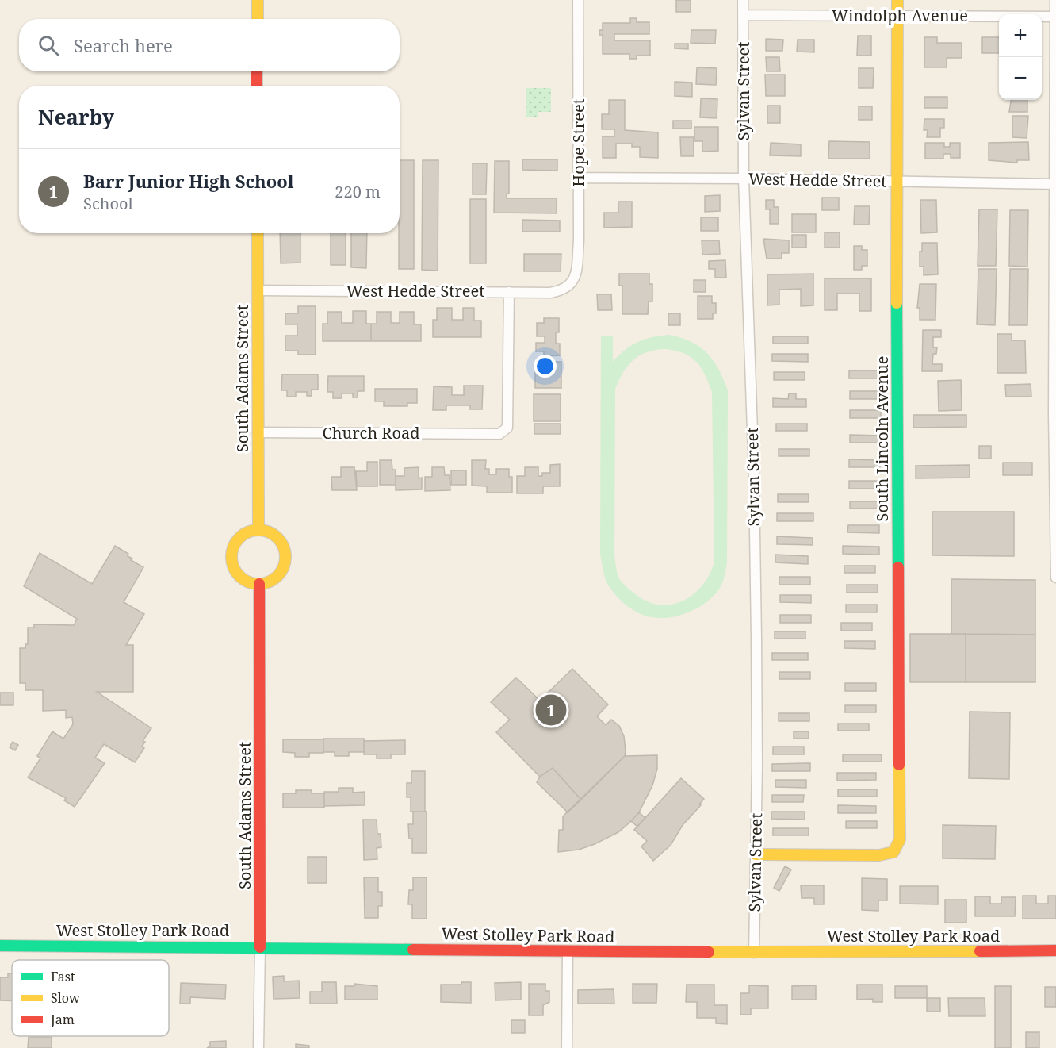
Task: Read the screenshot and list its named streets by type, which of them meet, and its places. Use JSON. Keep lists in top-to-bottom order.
{
  "streets": {
    "street": [
      "Windolph Avenue",
      "Sylvan Street",
      "Hope Street",
      "West Hedde Street",
      "South Adams Street",
      "Church Road",
      "South Lincoln Avenue",
      "West Stolley Park Road"
    ]
  },
  "crossings": [
    ["Windolph Avenue", "Sylvan Street"],
    ["Windolph Avenue", "South Lincoln Avenue"],
    ["Sylvan Street", "West Hedde Street"],
    ["Sylvan Street", "South Lincoln Avenue"],
    ["Sylvan Street", "West Stolley Park Road"],
    ["Hope Street", "West Hedde Street"],
    ["West Hedde Street", "South Adams Street"],
    ["West Hedde Street", "Church Road"],
    ["West Hedde Street", "South Lincoln Avenue"],
    ["South Adams Street", "Church Road"],
    ["South Adams Street", "West Stolley Park Road"]
  ],
  "legend": ["Fast", "Slow", "Jam"],
  "page": {
    "map_buttons": ["+", "−"],
    "search": "Search here",
    "heading": "Nearby",
    "list": [
      {
        "mark": "1",
        "name": "Barr Junior High School",
        "note": "School",
        "value": "220 m"
      }
    ],
    "pins": "1"
  }
}
